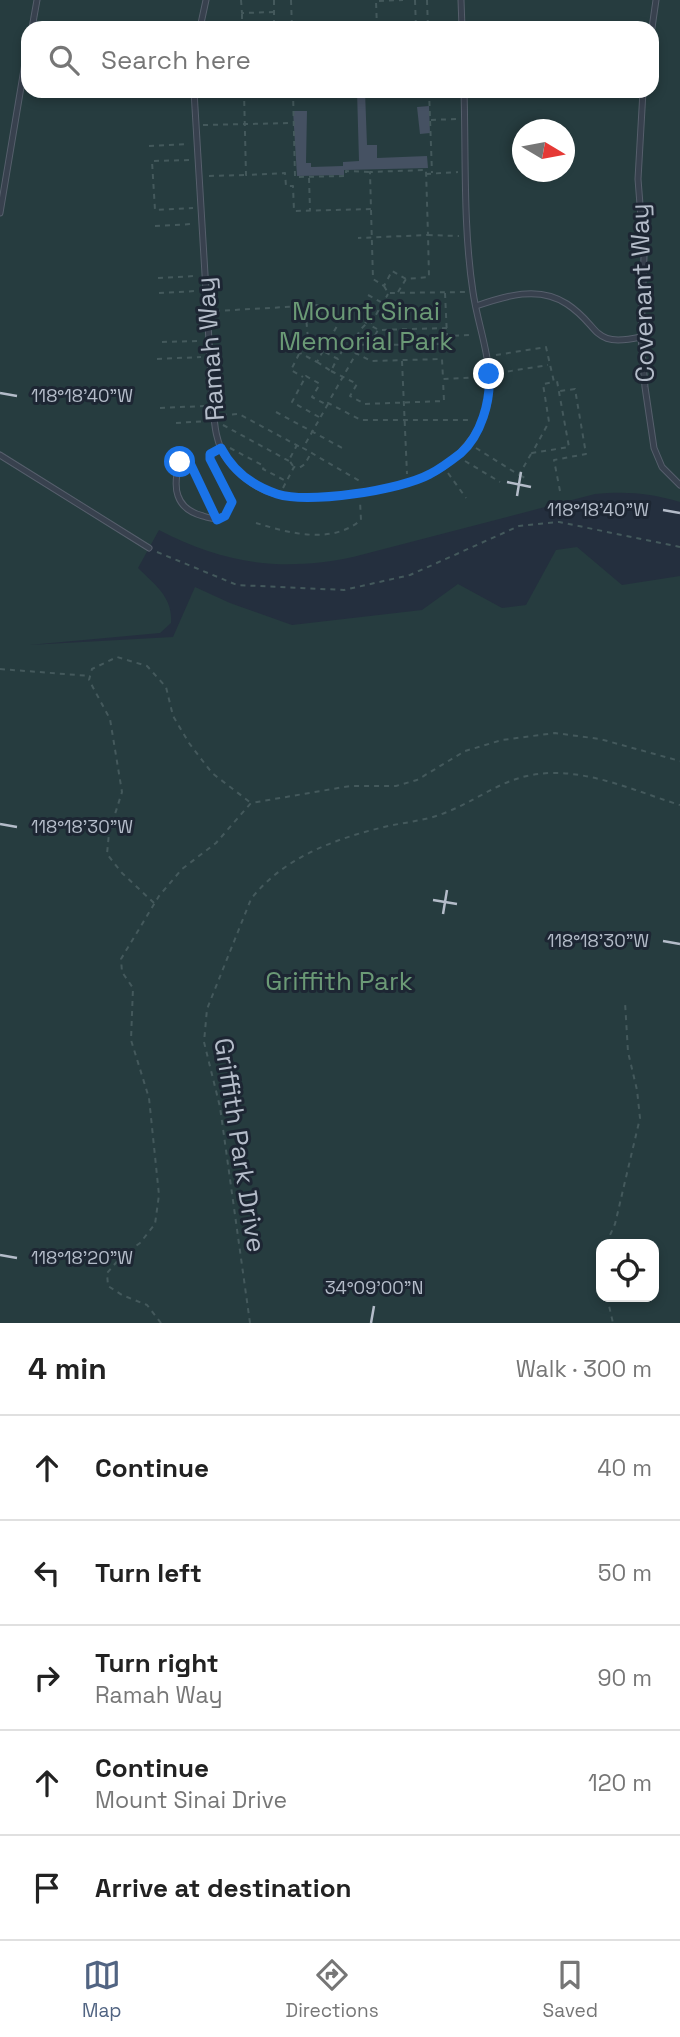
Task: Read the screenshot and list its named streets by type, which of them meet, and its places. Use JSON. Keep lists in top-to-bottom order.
{
  "streets": {
    "lane": ["Covenant Way", "Ramah Way"],
    "path": ["Griffith Park Drive"]
  },
  "parks": ["Mount Sinai Memorial Park", "Griffith Park"],
  "north": "right",
  "page": {
    "search": "Search here",
    "heading": ["4 min", "Walk · 300 m"],
    "list": [
      ["Continue", "40 m"],
      ["Turn left", "50 m"],
      ["Turn right", "Ramah Way", "90 m"],
      ["Continue", "Mount Sinai Drive", "120 m"],
      "Arrive at destination"
    ],
    "nav": ["Map", "Directions", "Saved"]
  },
  "coordinates": [
    "118°18'40\"W",
    "118°18'30\"W",
    "118°18'20\"W",
    "34°09'00\"N"
  ]
}
